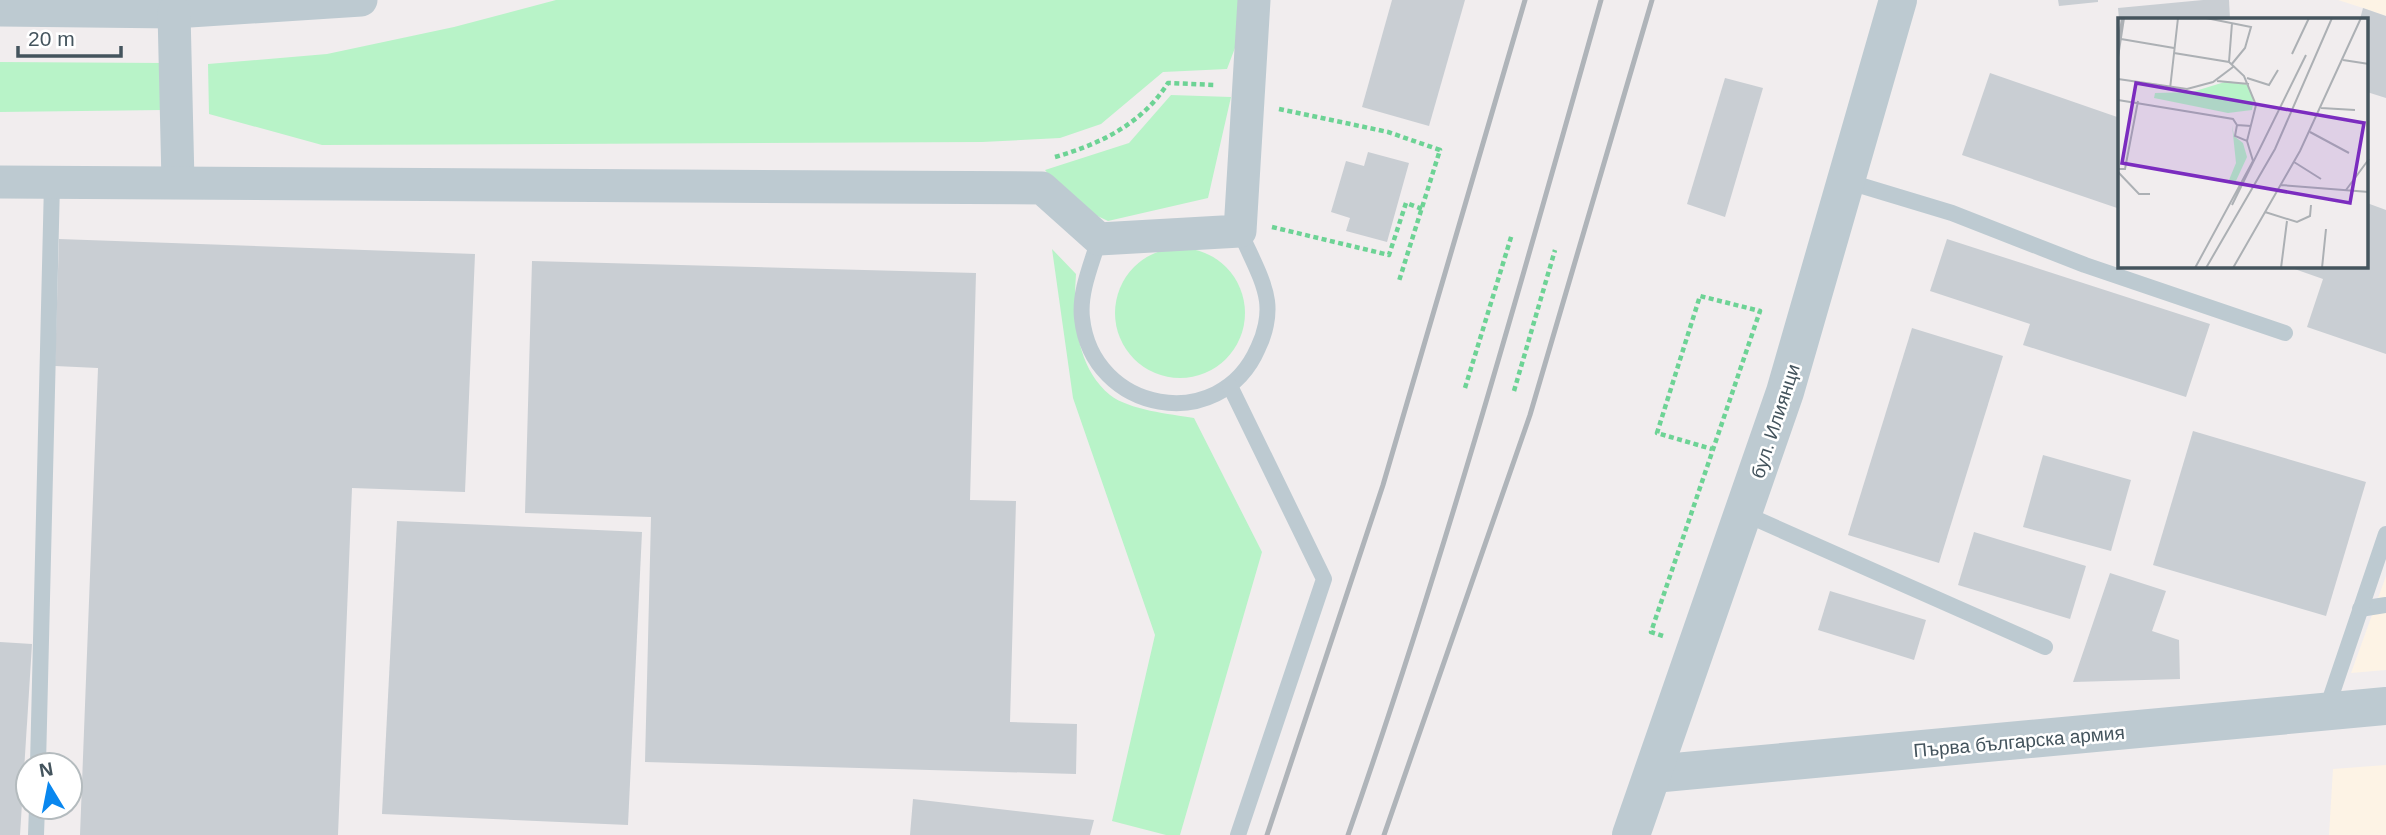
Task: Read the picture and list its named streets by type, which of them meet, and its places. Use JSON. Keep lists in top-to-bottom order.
{
  "streets": {
    "street": ["бул. Илиянци", "Първа българска армия"]
  },
  "crossings": [
    ["бул. Илиянци", "Първа българска армия"]
  ],
  "scale_bar": "20 m",
  "north": "top"
}
